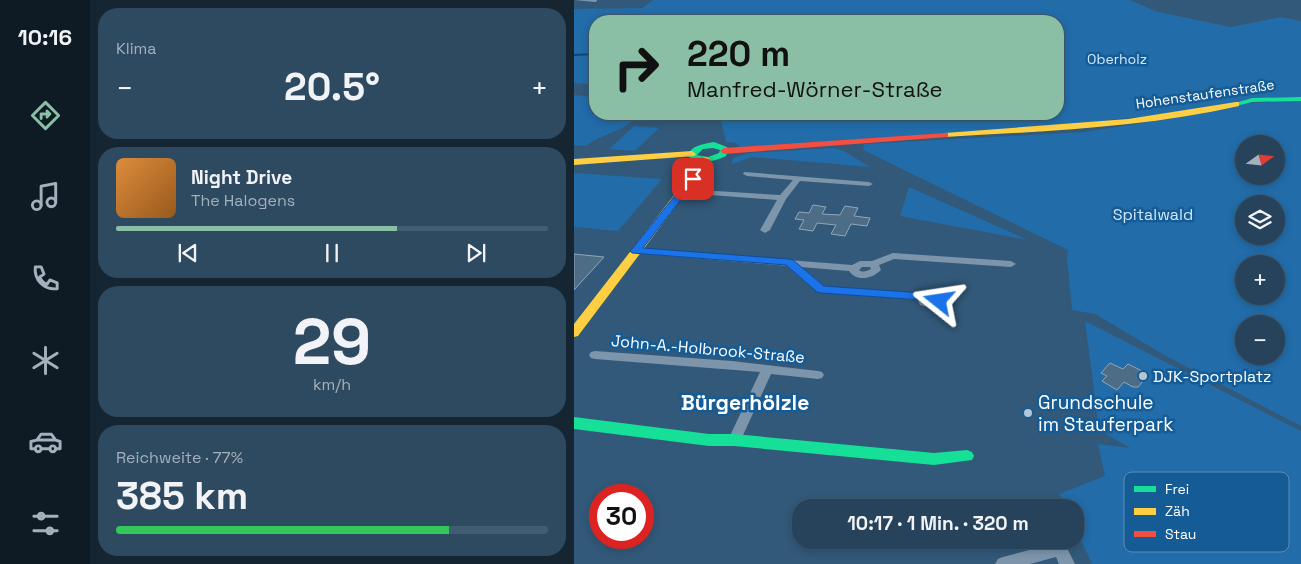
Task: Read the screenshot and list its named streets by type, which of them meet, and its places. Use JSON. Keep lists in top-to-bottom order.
{
  "streets": {
    "main road": ["Hohenstaufenstraße"],
    "street": ["John-A.-Holbrook-Straße"]
  },
  "districts": ["Bürgerhölzle"],
  "parks": ["Oberholz", "Spitalwald"],
  "places": ["DJK-Sportplatz", "Grundschule im Stauferpark"],
  "legend": ["Frei", "Zäh", "Stau"],
  "north": "right",
  "page": {
    "tabs": "10:16",
    "tile": [
      "Klima",
      ["29", "km/h"],
      ["Reichweite · 77%", "385 km"]
    ],
    "turn": ["220 m", "Manfred-Wörner-Straße"],
    "heat": ["−", "20.5°", "+"],
    "map_buttons": ["+", "−"],
    "song": ["Night Drive", "The Halogens"],
    "limit": "30",
    "trip": "10:17 · 1 Min. · 320 m"
  }
}
